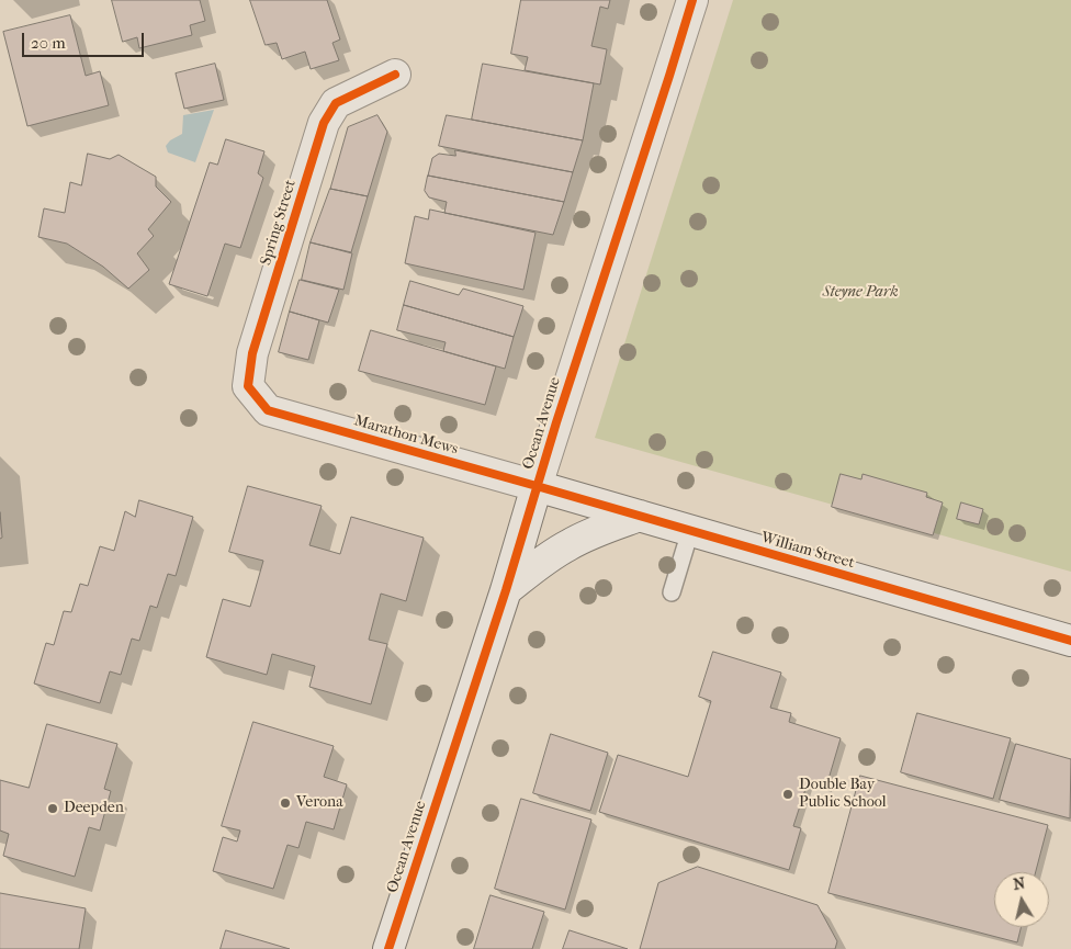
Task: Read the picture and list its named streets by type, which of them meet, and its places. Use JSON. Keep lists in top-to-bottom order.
{
  "streets": {
    "street": [
      "Spring Street",
      "Ocean Avenue",
      "Marathon Mews",
      "William Street"
    ]
  },
  "crossings": [
    ["Spring Street", "Marathon Mews"],
    ["Ocean Avenue", "Marathon Mews"],
    ["Ocean Avenue", "William Street"],
    ["Marathon Mews", "William Street"]
  ],
  "parks": ["Steyne Park"],
  "places": ["Double Bay Public School", "Verona", "Deepden"],
  "scale_bar": "20 m",
  "north": "top"
}
